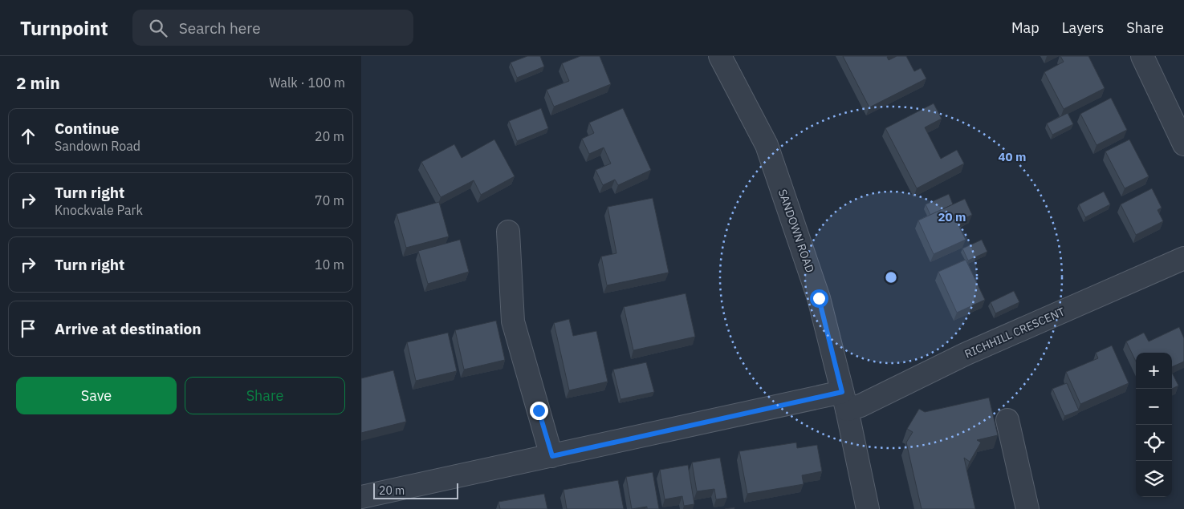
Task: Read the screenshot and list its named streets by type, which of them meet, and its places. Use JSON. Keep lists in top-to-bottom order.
{
  "streets": {
    "street": ["SANDOWN ROAD", "RICHHILL CRESCENT"]
  },
  "crossings": [
    ["SANDOWN ROAD", "RICHHILL CRESCENT"]
  ],
  "scale_bar": "20 m",
  "page": {
    "header": "Turnpoint",
    "search": "Search here",
    "nav": ["Map", "Layers", "Share"],
    "heading": ["2 min", "Walk · 100 m"],
    "list": [
      ["Continue", "Sandown Road", "20 m"],
      ["Turn right", "Knockvale Park", "70 m"],
      ["Turn right", "10 m"],
      "Arrive at destination"
    ],
    "map_buttons": ["+", "−"],
    "buttons": ["Save", "Share"],
    "scale": "20 m"
  },
  "rings": ["40 m", "20 m"]
}
